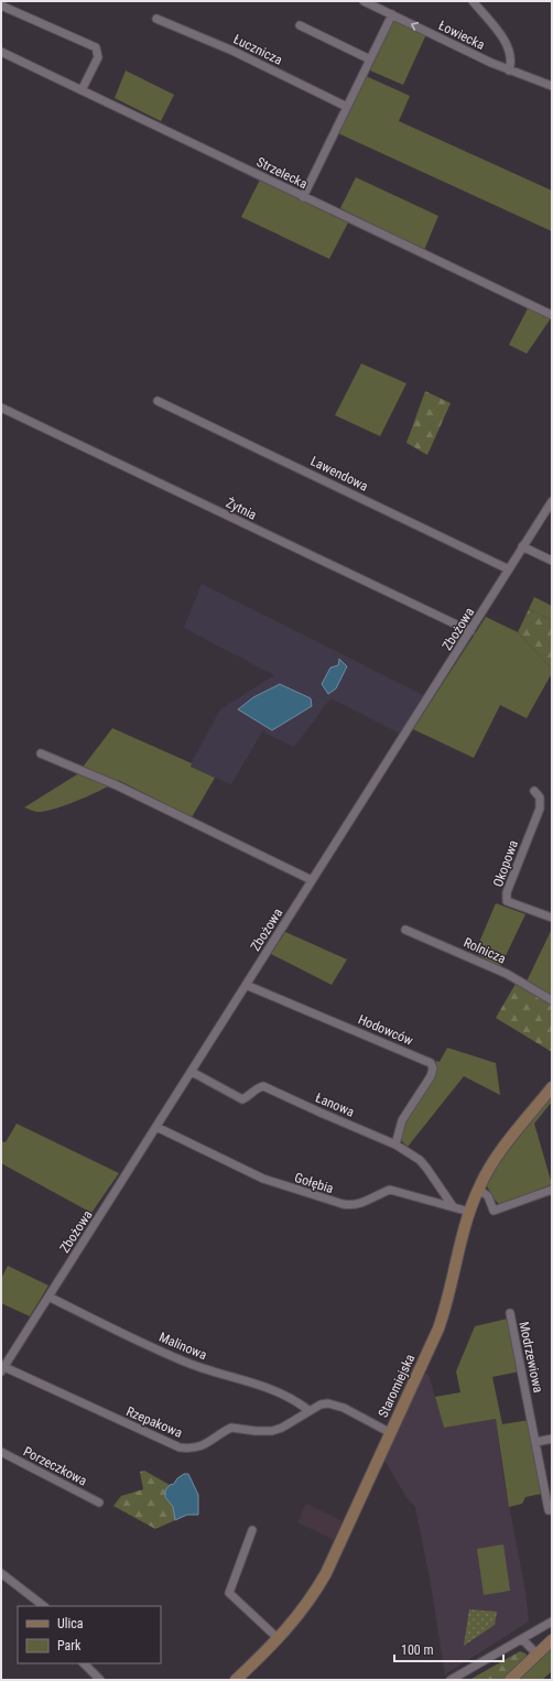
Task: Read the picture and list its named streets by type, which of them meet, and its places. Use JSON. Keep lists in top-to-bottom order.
{
  "streets": {
    "street": [
      "Łowiecka",
      "Łucznicza",
      "Strzelecka",
      "Lawendowa",
      "Żytnia",
      "Zbożowa",
      "Okopowa",
      "Rolnicza",
      "Hodowców",
      "Łanowa",
      "Gołębia",
      "Malinowa",
      "Modrzewiowa",
      "Staromiejska",
      "Rzepakowa",
      "Porzeczkowa"
    ]
  },
  "crossings": [
    ["Lawendowa", "Zbożowa"],
    ["Żytnia", "Zbożowa"],
    ["Zbożowa", "Hodowców"],
    ["Zbożowa", "Łanowa"],
    ["Zbożowa", "Gołębia"],
    ["Zbożowa", "Malinowa"],
    ["Zbożowa", "Rzepakowa"],
    ["Hodowców", "Łanowa"],
    ["Łanowa", "Gołębia"],
    ["Gołębia", "Staromiejska"],
    ["Malinowa", "Rzepakowa"],
    ["Staromiejska", "Rzepakowa"]
  ],
  "one_way": ["Łowiecka"],
  "legend": ["Ulica", "Park"],
  "scale_bar": "100 m"
}
